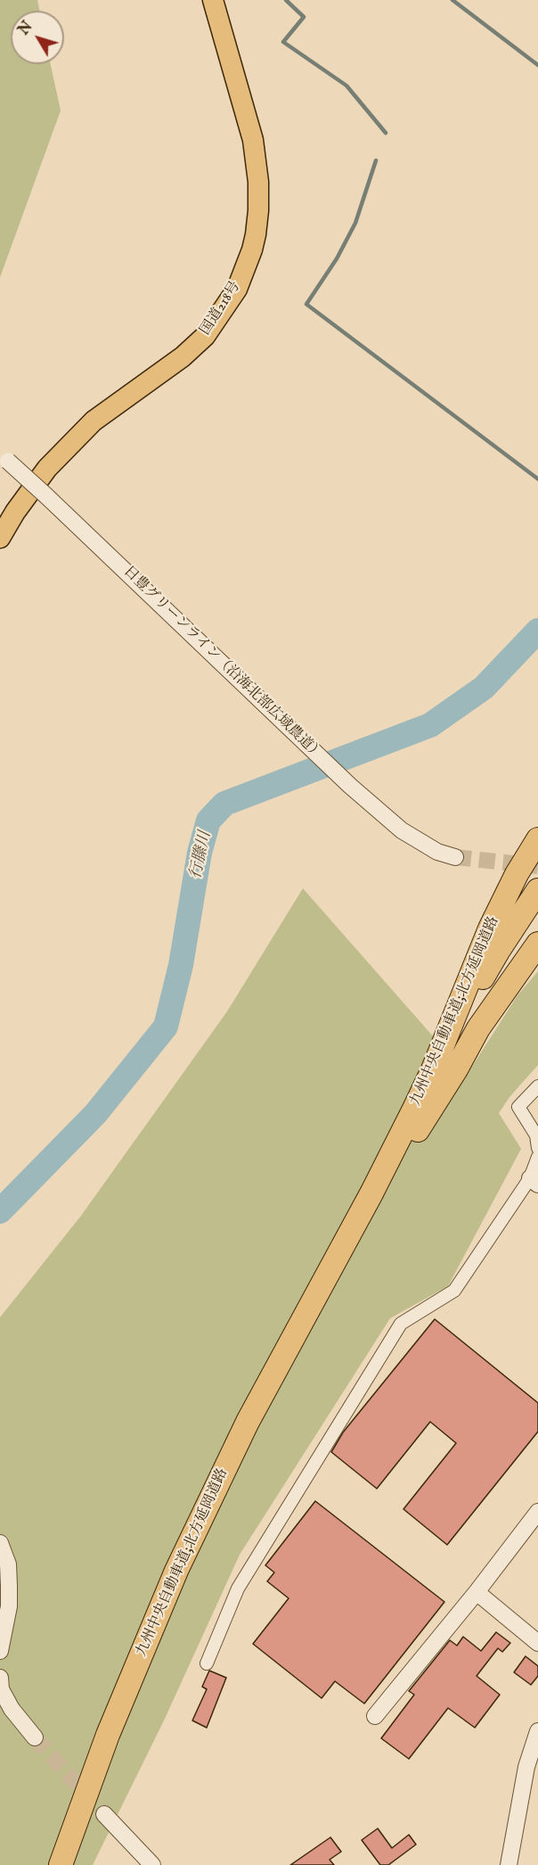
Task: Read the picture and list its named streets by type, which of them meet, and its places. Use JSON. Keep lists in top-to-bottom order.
{
  "streets": {
    "highway": ["国道218号", "九州中央自動車道;北方延岡道路"],
    "street": ["日豊グリーンライン（沿海北部広域農道）"]
  },
  "water": ["行縢川"],
  "north": "top left"
}
